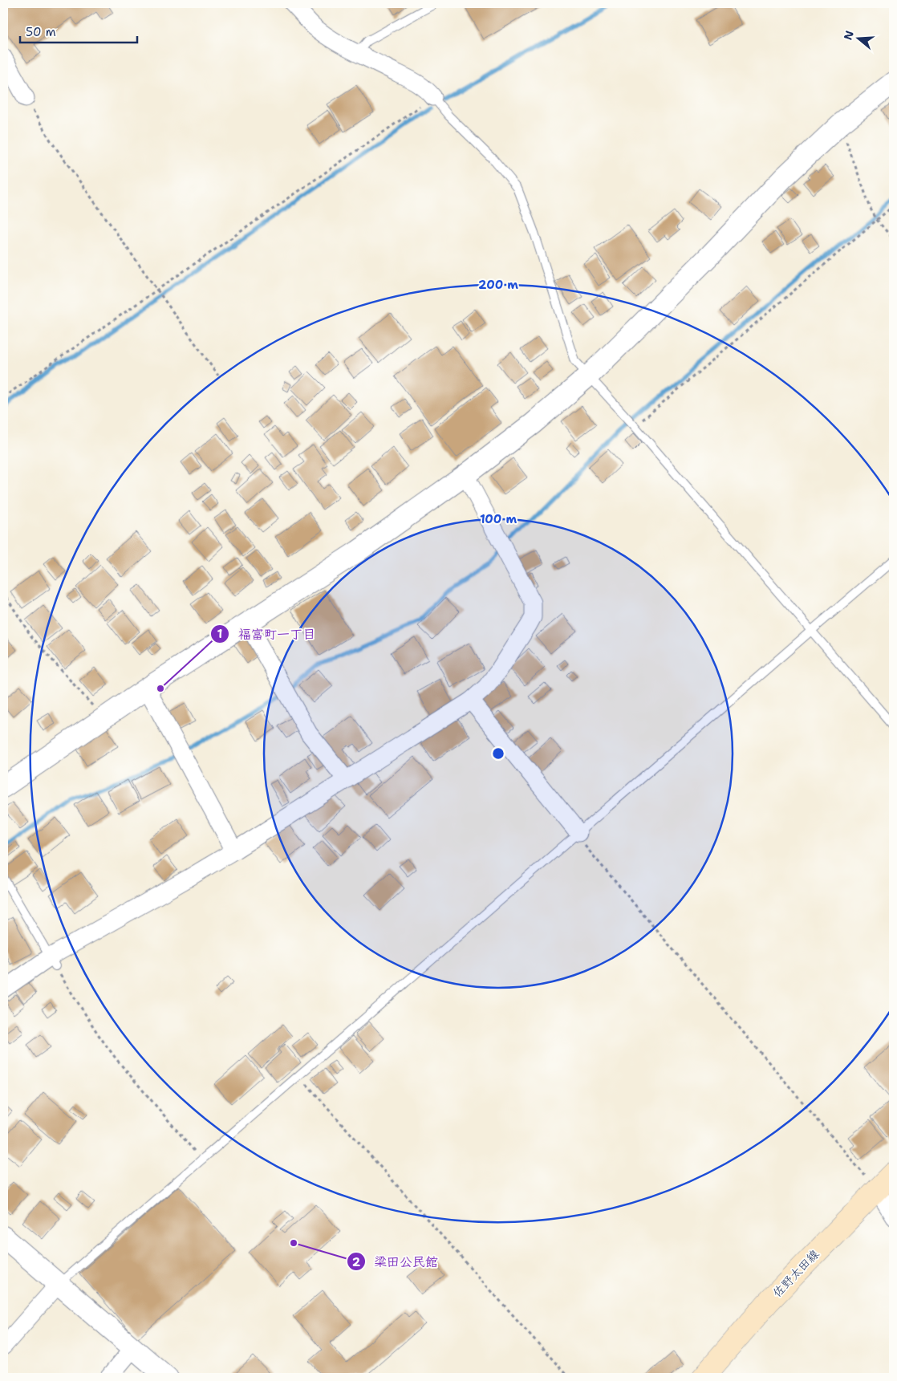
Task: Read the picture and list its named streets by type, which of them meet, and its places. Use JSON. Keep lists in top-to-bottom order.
{
  "streets": {
    "main road": ["佐野太田線"]
  },
  "places": ["福富町一丁目", "梁田公民館"],
  "scale_bar": "50 m",
  "north": "left",
  "rings": ["200 m", "100 m"]
}
